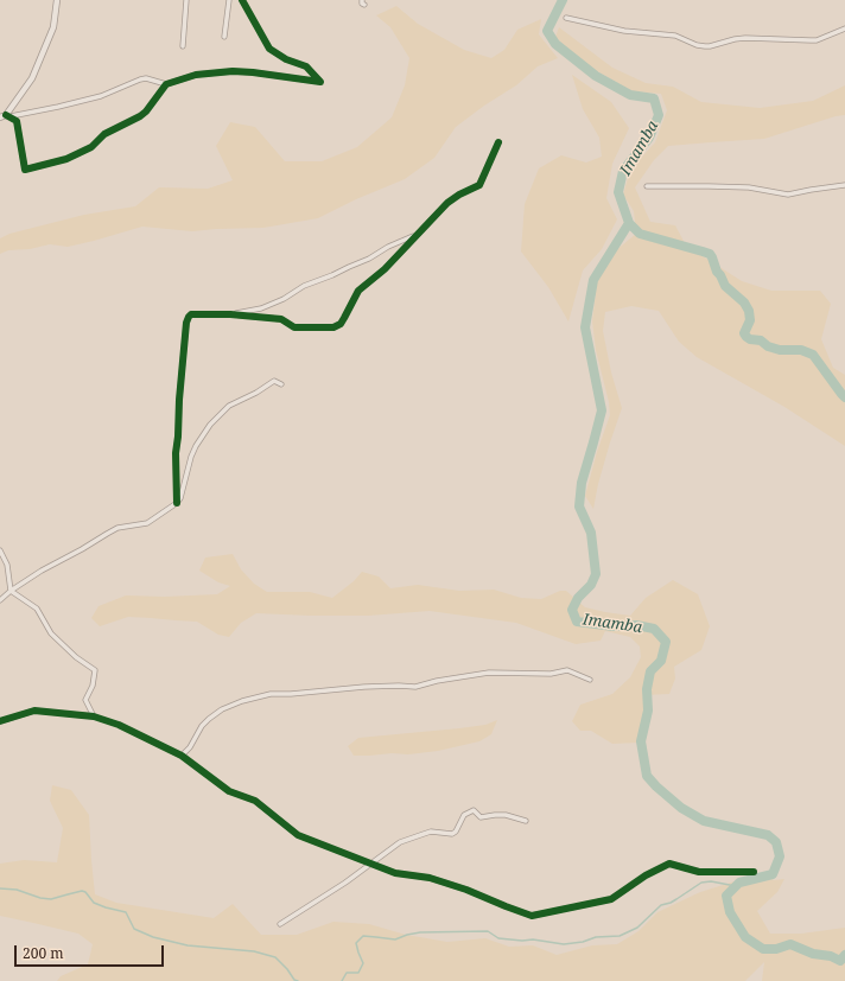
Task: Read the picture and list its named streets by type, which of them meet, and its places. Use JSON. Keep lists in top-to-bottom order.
{
  "water": ["Imamba"],
  "scale_bar": "200 m"
}
